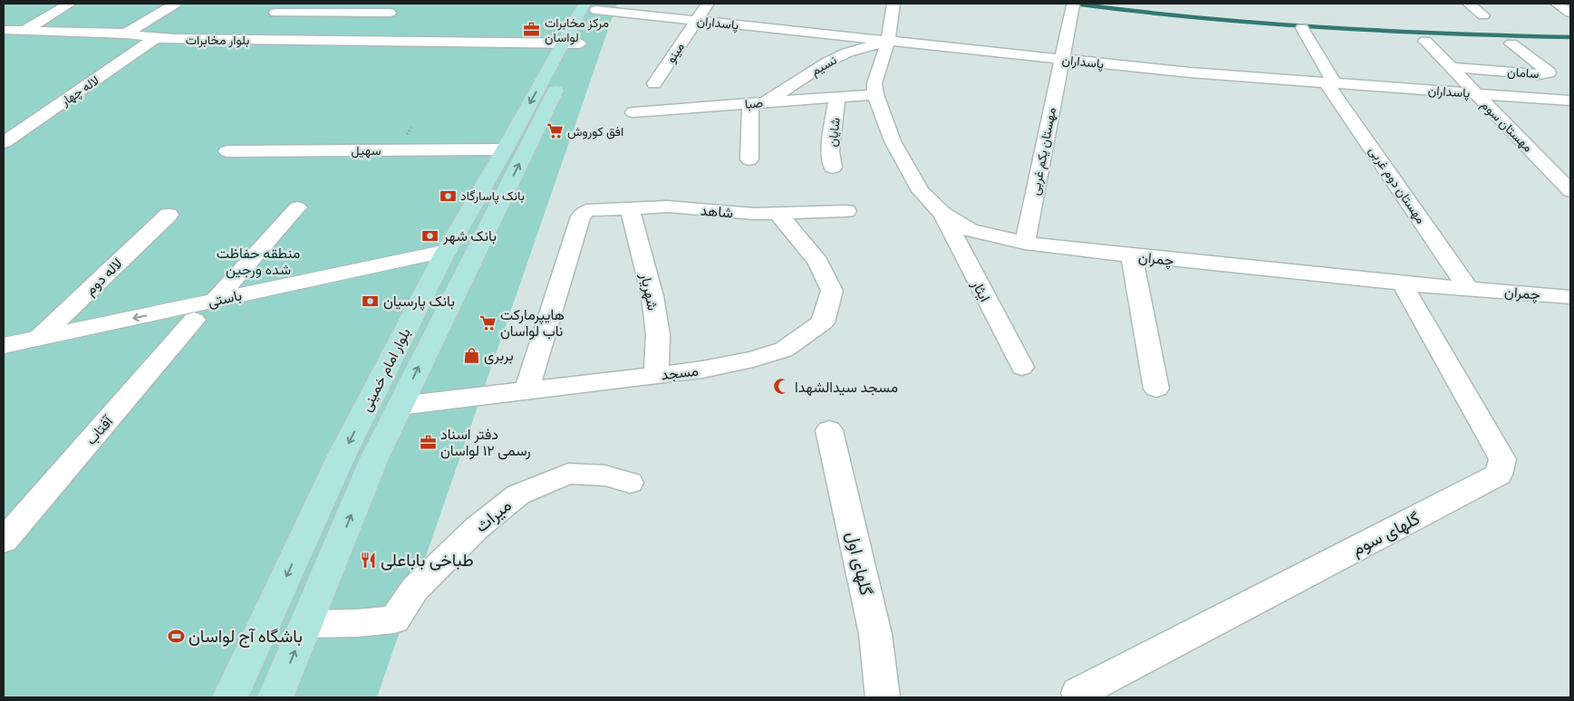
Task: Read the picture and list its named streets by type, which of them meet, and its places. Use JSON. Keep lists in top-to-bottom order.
{
  "streets": {
    "main road": ["بلوار امام خمینی"],
    "street": [
      "پاسداران",
      "بلوار مخابرات",
      "مینو",
      "نسیم",
      "سامان",
      "لاله چهار",
      "صبا",
      "مهستان سوم",
      "شایان",
      "سهیل",
      "مهستان یکم غربی",
      "مهستان دوم غربی",
      "شاهد",
      "چمران",
      "لاله دوم",
      "ایثار",
      "شهریار",
      "باستی",
      "مسجد",
      "آفتاب",
      "میراث",
      "گلهای سوم",
      "گلهای اول"
    ]
  },
  "crossings": [
    ["پاسداران", "مینو"],
    ["پاسداران", "نسیم"],
    ["پاسداران", "مهستان سوم"],
    ["پاسداران", "مهستان یکم غربی"],
    ["پاسداران", "مهستان دوم غربی"],
    ["پاسداران", "چمران"],
    ["پاسداران", "بلوار امام خمینی"],
    ["بلوار مخابرات", "بلوار امام خمینی"],
    ["نسیم", "صبا"],
    ["نسیم", "چمران"],
    ["سامان", "مهستان سوم"],
    ["صبا", "شایان"],
    ["صبا", "چمران"],
    ["سهیل", "بلوار امام خمینی"],
    ["مهستان یکم غربی", "چمران"],
    ["مهستان دوم غربی", "چمران"],
    ["شاهد", "شهریار"],
    ["شاهد", "مسجد"],
    ["چمران", "ایثار"],
    ["چمران", "گلهای سوم"],
    ["لاله دوم", "باستی"],
    ["شهریار", "مسجد"],
    ["باستی", "بلوار امام خمینی"],
    ["باستی", "آفتاب"],
    ["بلوار امام خمینی", "مسجد"],
    ["بلوار امام خمینی", "میراث"]
  ],
  "parks": ["منطقه حفاظت شده ورجین"],
  "places": {
    "office": ["مرکز مخابرات لواسان", "دفتر اسناد رسمی ۱۲ لواسان"],
    "supermarket": ["افق کوروش", "هایپرمارکت ناب لواسان"],
    "bank": ["بانک پاسارگاد", "بانک شهر", "بانک پارسیان"],
    "shop": ["بربری"],
    "mosque": ["مسجد سیدالشهدا"],
    "restaurant": ["طباخی باباعلی"],
    "sports": ["باشگاه آج لواسان"]
  }
}
